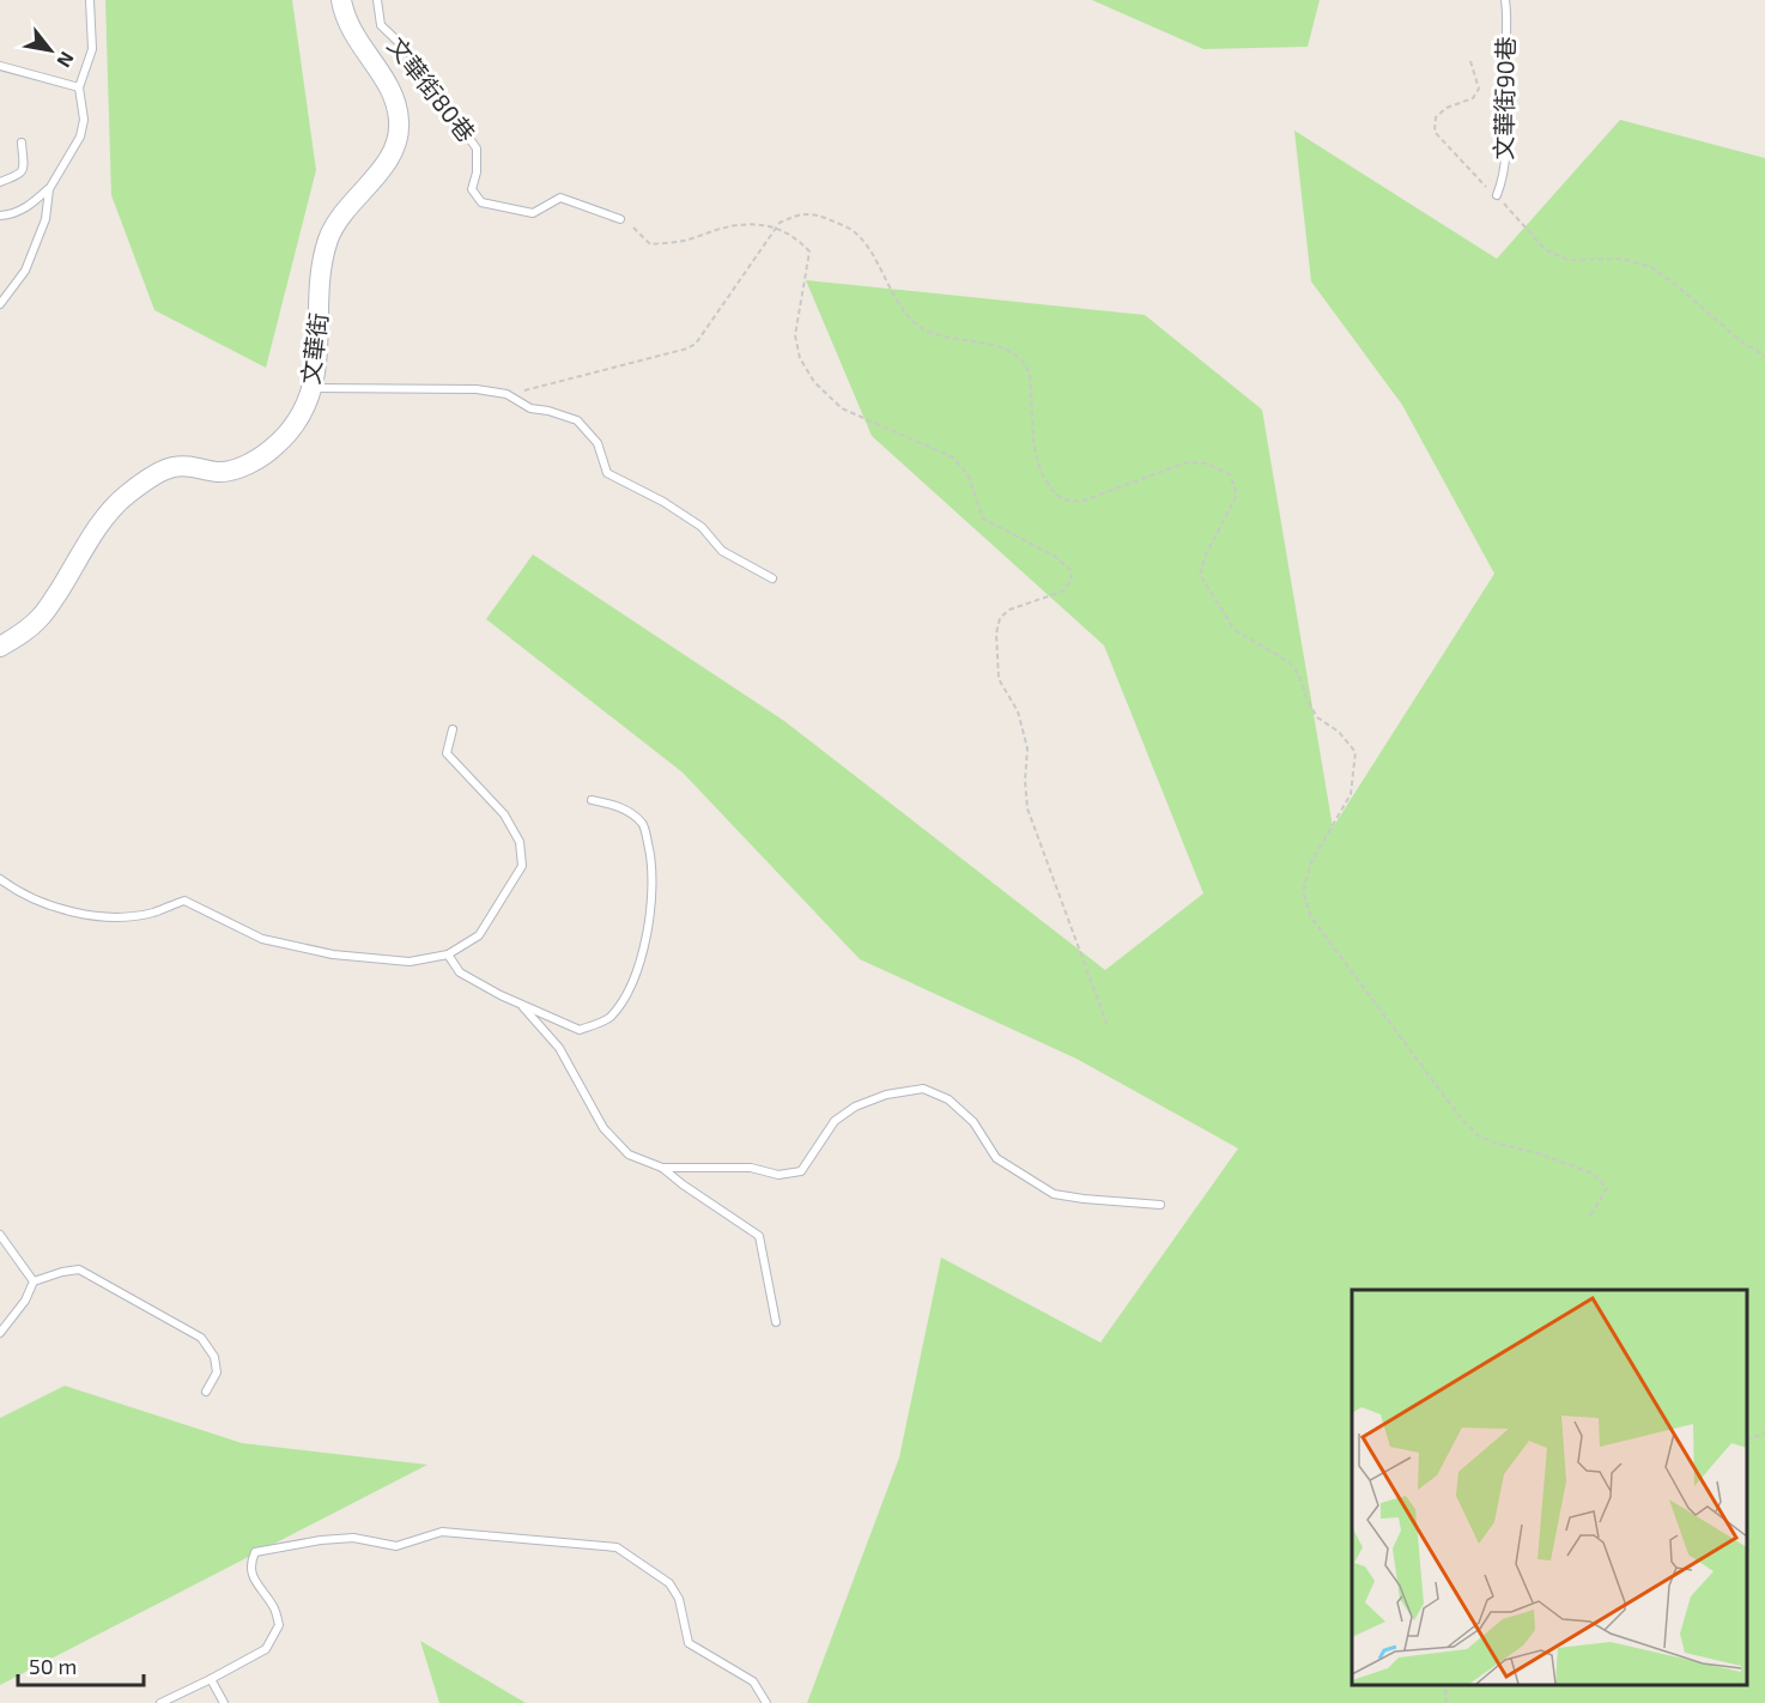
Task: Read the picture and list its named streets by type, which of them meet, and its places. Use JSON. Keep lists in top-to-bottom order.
{
  "streets": {
    "street": ["文華街"],
    "lane": ["文華街80巷", "文華街90巷"]
  },
  "scale_bar": "50 m",
  "north": "bottom right"
}
